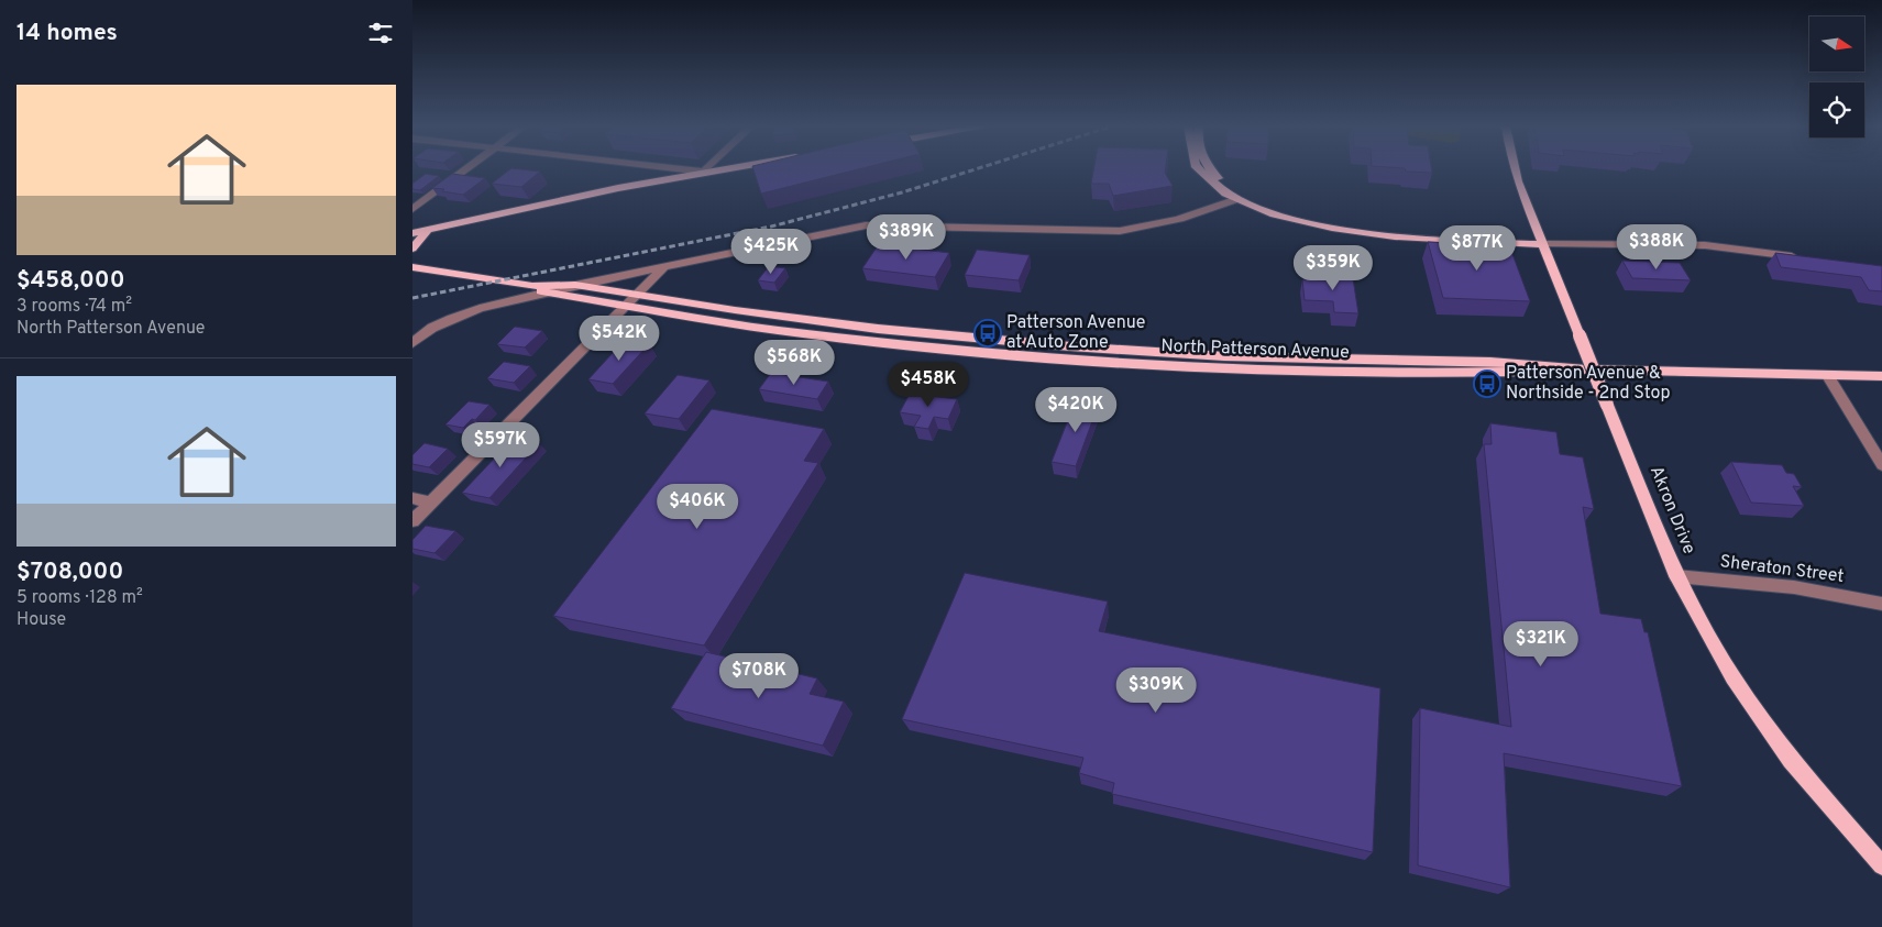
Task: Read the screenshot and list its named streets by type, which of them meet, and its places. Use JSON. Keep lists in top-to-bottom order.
{
  "streets": {
    "main road": ["North Patterson Avenue", "Akron Drive"],
    "street": ["Sheraton Street"]
  },
  "crossings": [
    ["Akron Drive", "Sheraton Street"]
  ],
  "places": {
    "bus stop": ["Patterson Avenue at Auto Zone", "Patterson Avenue & Northside - 2nd Stop"]
  },
  "north": "right",
  "page": {
    "heading": "14 homes",
    "list": [
      {
        "name": "$458,000",
        "note": "3 rooms · 74 m² · North Patterson Avenue"
      },
      {
        "name": "$708,000",
        "note": "5 rooms · 128 m² · House"
      }
    ],
    "price": [
      "$389K",
      "$388K",
      "$877K",
      "$425K",
      "$359K",
      "$542K",
      "$568K",
      "$458K",
      "$420K",
      "$597K",
      "$406K",
      "$321K",
      "$708K",
      "$309K"
    ]
  }
}
